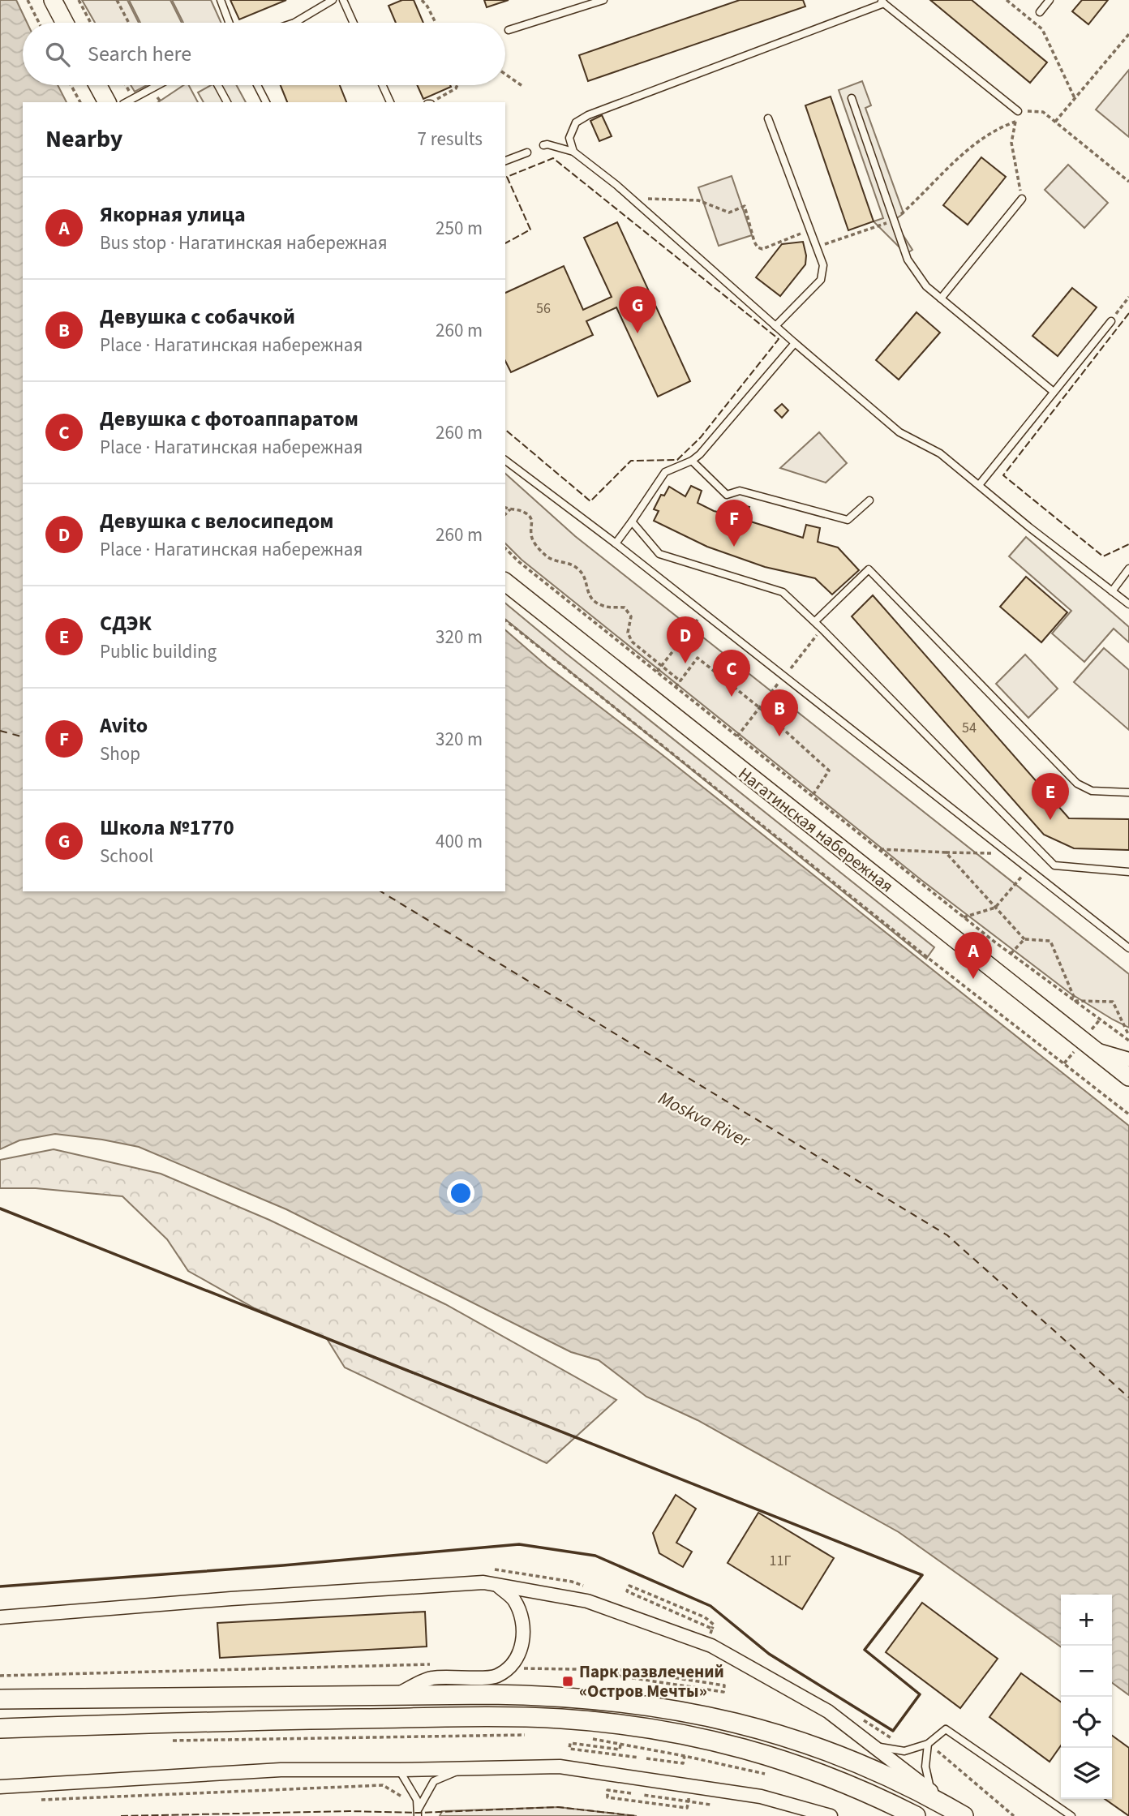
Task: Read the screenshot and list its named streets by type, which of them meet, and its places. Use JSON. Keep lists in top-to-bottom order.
{
  "streets": {
    "street": ["Нагатинская набережная"]
  },
  "water": ["Moskva River"],
  "places": {
    "transit": ["Парк развлечений «Остров Мечты»"]
  },
  "house_numbers": ["56", "54", "11Г"],
  "page": {
    "search": "Search here",
    "heading": ["Nearby", "7 results"],
    "list": [
      {
        "mark": "A",
        "name": "Якорная улица",
        "note": "Bus stop · Нагатинская набережная",
        "value": "250 m"
      },
      {
        "mark": "B",
        "name": "Девушка с собачкой",
        "note": "Place · Нагатинская набережная",
        "value": "260 m"
      },
      {
        "mark": "C",
        "name": "Девушка с фотоаппаратом",
        "note": "Place · Нагатинская набережная",
        "value": "260 m"
      },
      {
        "mark": "D",
        "name": "Девушка с велосипедом",
        "note": "Place · Нагатинская набережная",
        "value": "260 m"
      },
      {
        "mark": "E",
        "name": "СДЭК",
        "note": "Public building",
        "value": "320 m"
      },
      {
        "mark": "F",
        "name": "Avito",
        "note": "Shop",
        "value": "320 m"
      },
      {
        "mark": "G",
        "name": "Школа №1770",
        "note": "School",
        "value": "400 m"
      }
    ],
    "pins": [
      "G",
      "F",
      "D",
      "C",
      "B",
      "E",
      "A"
    ],
    "map_buttons": ["+", "−"]
  }
}
